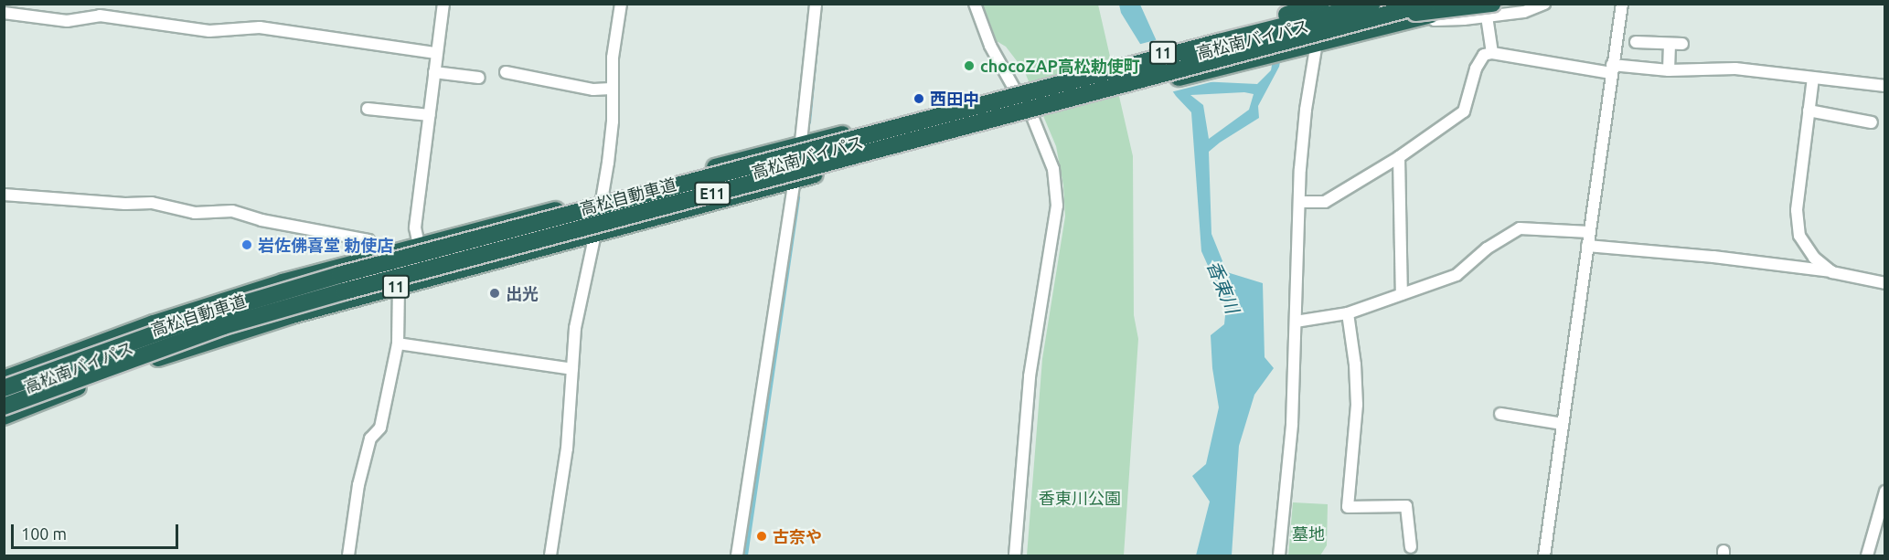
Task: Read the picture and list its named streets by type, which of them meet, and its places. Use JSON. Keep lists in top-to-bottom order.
{
  "streets": {
    "highway": [
      "高松南バイパス",
      "11",
      "E11",
      "高松自動車道"
    ]
  },
  "crossings": [
    ["高松南バイパス", "高松自動車道"]
  ],
  "water": ["香東川"],
  "parks": ["香東川公園", "墓地"],
  "places": [
    "chocoZAP高松勅使町",
    "西田中",
    "岩佐佛喜堂 勅使店",
    "出光",
    "古奈や"
  ],
  "scale_bar": "100 m"
}
